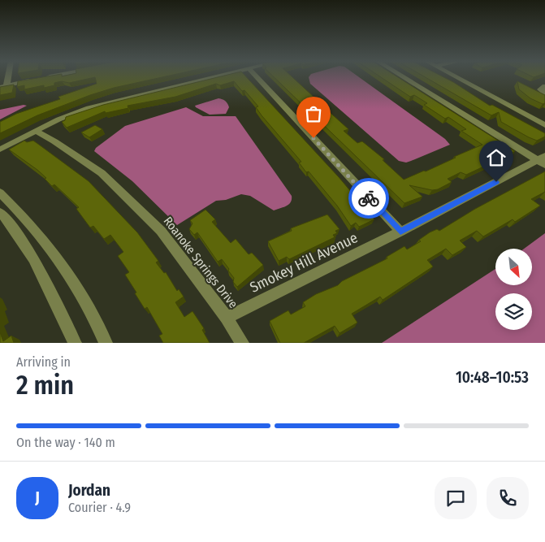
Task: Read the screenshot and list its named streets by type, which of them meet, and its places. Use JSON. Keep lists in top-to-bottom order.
{
  "streets": {
    "street": ["Roanoke Springs Drive", "Smokey Hill Avenue"]
  },
  "crossings": [
    ["Roanoke Springs Drive", "Smokey Hill Avenue"]
  ],
  "north": "bottom right",
  "page": {
    "heading": ["2 min", "Arriving in", "10:48–10:53"],
    "panel": ["Jordan", "Courier · 4.9"],
    "bar": "On the way · 140 m",
    "round": "J"
  }
}
